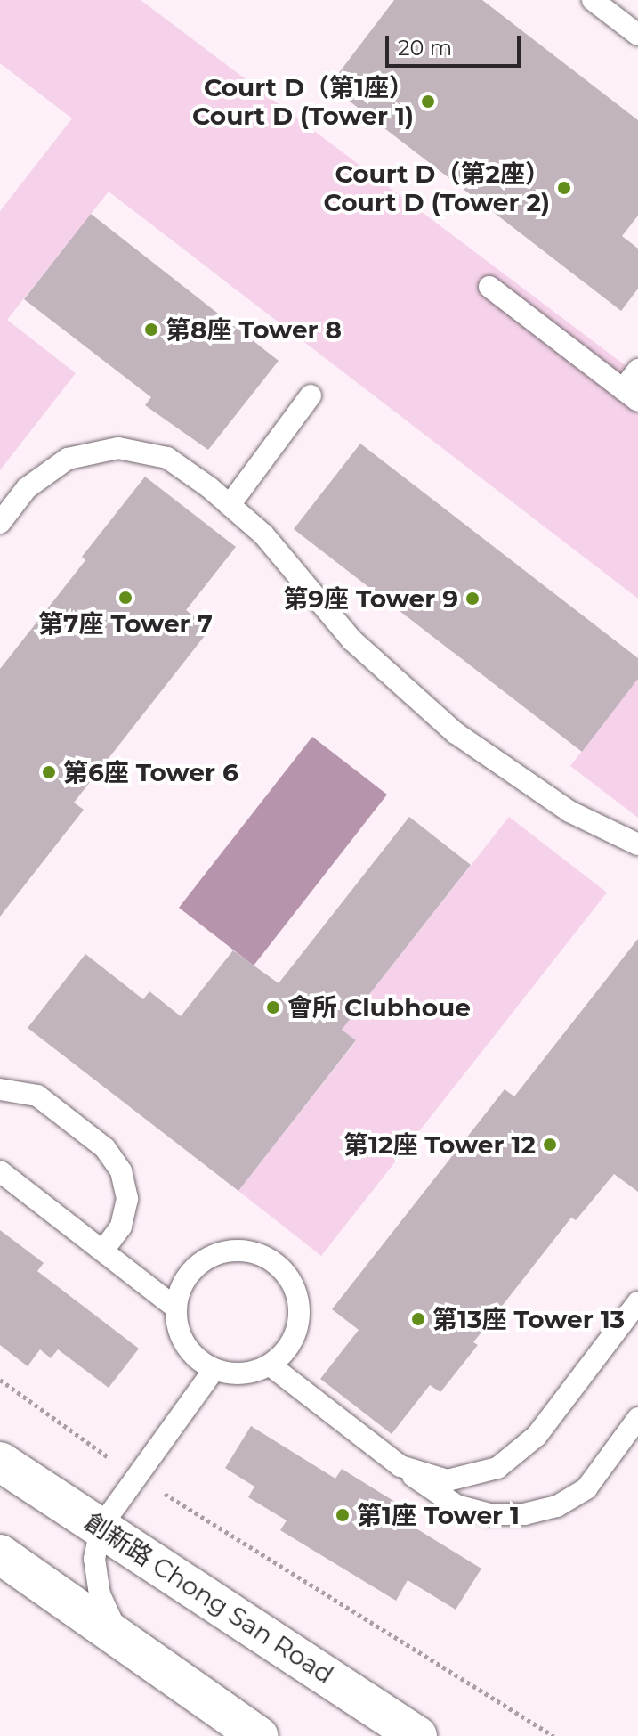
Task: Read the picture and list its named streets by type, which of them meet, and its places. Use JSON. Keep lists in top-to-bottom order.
{
  "streets": {
    "main road": ["創新路 Chong San Road"]
  },
  "places": [
    "Court D（第1座） Court D (Tower 1)",
    "Court D（第2座） Court D (Tower 2)",
    "第8座 Tower 8",
    "第7座 Tower 7",
    "第9座 Tower 9",
    "第6座 Tower 6",
    "會所 Clubhoue",
    "第12座 Tower 12",
    "第13座 Tower 13",
    "第1座 Tower 1"
  ],
  "scale_bar": "20 m"
}
